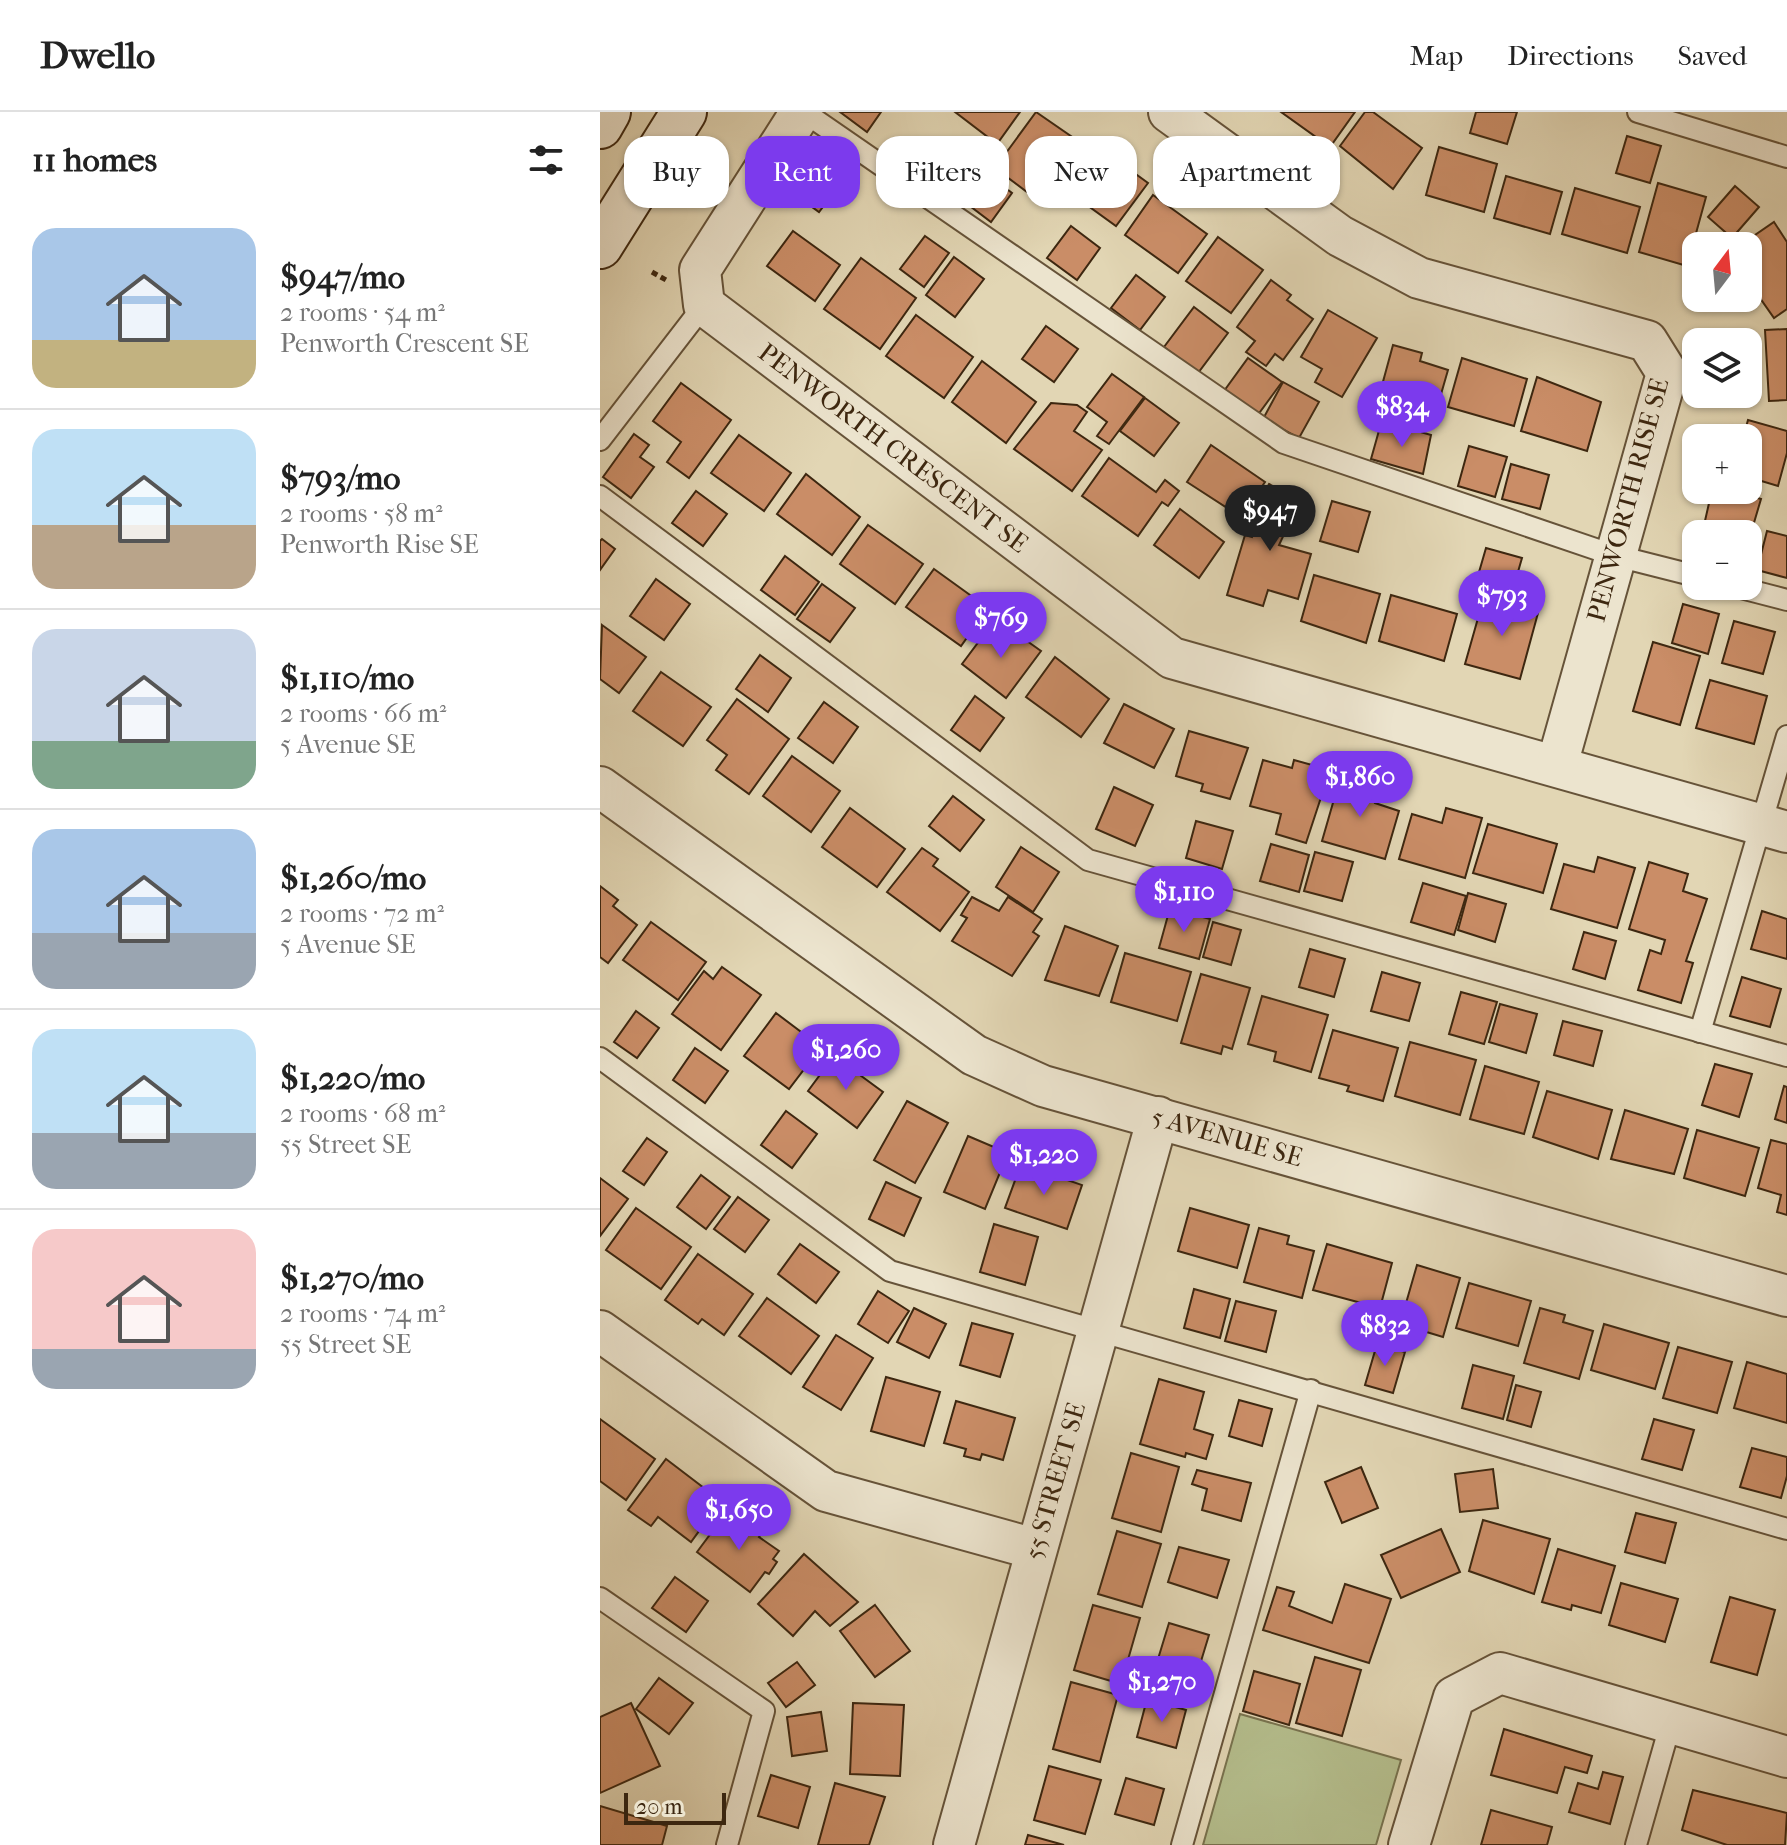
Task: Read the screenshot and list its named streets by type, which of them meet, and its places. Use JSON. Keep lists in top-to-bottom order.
{
  "streets": {
    "street": [
      "PENWORTH CRESCENT SE",
      "PENWORTH RISE SE",
      "5 AVENUE SE",
      "55 STREET SE"
    ]
  },
  "crossings": [
    ["PENWORTH CRESCENT SE", "PENWORTH RISE SE"],
    ["5 AVENUE SE", "55 STREET SE"]
  ],
  "scale_bar": "20 m",
  "north": "top",
  "page": {
    "header": "Dwello",
    "nav": ["Map", "Directions", "Saved"],
    "heading": "11 homes",
    "chip": [
      "Buy",
      "Rent",
      "Filters",
      "New",
      "Apartment"
    ],
    "list": [
      {
        "name": "$947/mo",
        "note": "2 rooms · 54 m² · Penworth Crescent SE"
      },
      {
        "name": "$793/mo",
        "note": "2 rooms · 58 m² · Penworth Rise SE"
      },
      {
        "name": "$1,110/mo",
        "note": "2 rooms · 66 m² · 5 Avenue SE"
      },
      {
        "name": "$1,260/mo",
        "note": "2 rooms · 72 m² · 5 Avenue SE"
      },
      {
        "name": "$1,220/mo",
        "note": "2 rooms · 68 m² · 55 Street SE"
      },
      {
        "name": "$1,270/mo",
        "note": "2 rooms · 74 m² · 55 Street SE"
      }
    ],
    "map_buttons": ["+", "−"],
    "price": [
      "$834",
      "$947",
      "$793",
      "$769",
      "$1,860",
      "$1,110",
      "$1,260",
      "$1,220",
      "$832",
      "$1,650",
      "$1,270"
    ],
    "scale": "20 m"
  }
}
